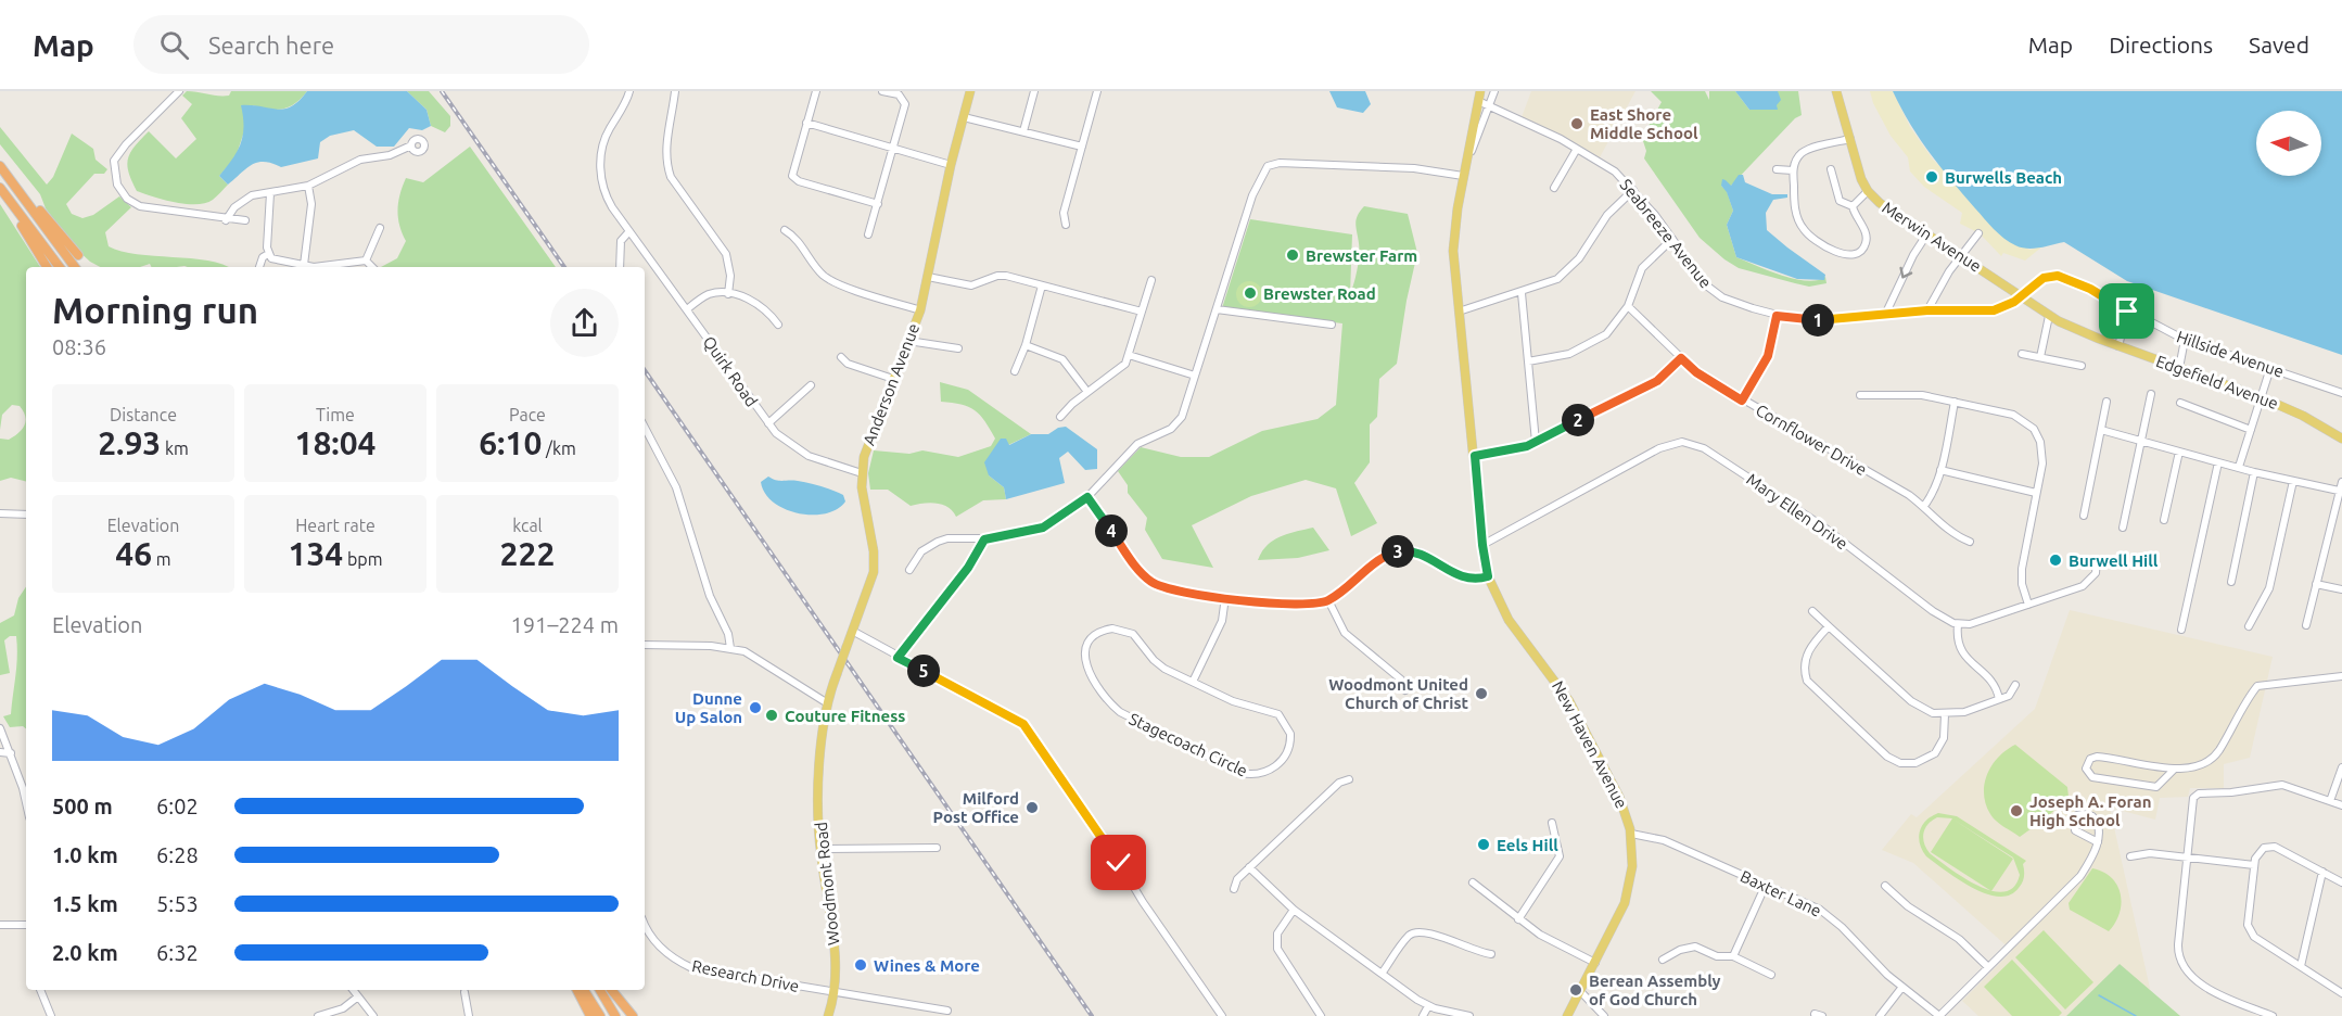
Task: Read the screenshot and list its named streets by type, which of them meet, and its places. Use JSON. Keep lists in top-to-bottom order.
{
  "streets": {
    "main road": [
      "Merwin Avenue",
      "Edgefield Avenue",
      "Anderson Avenue",
      "New Haven Avenue",
      "Woodmont Road"
    ],
    "street": [
      "Seabreeze Avenue",
      "Hillside Avenue",
      "Quirk Road",
      "Cornflower Drive",
      "Mary Ellen Drive",
      "Stagecoach Circle",
      "Baxter Lane",
      "Research Drive"
    ]
  },
  "crossings": [
    ["Seabreeze Avenue", "Merwin Avenue"],
    ["Seabreeze Avenue", "Hillside Avenue"],
    ["Seabreeze Avenue", "Edgefield Avenue"],
    ["Seabreeze Avenue", "New Haven Avenue"],
    ["Merwin Avenue", "Hillside Avenue"],
    ["Merwin Avenue", "Edgefield Avenue"],
    ["Hillside Avenue", "Edgefield Avenue"],
    ["Quirk Road", "Anderson Avenue"],
    ["Anderson Avenue", "Woodmont Road"],
    ["Mary Ellen Drive", "New Haven Avenue"],
    ["New Haven Avenue", "Baxter Lane"],
    ["Woodmont Road", "Research Drive"]
  ],
  "places": [
    "East Shore Middle School",
    "Burwells Beach",
    "Brewster Farm",
    "Brewster Road",
    "Burwell Hill",
    "Woodmont United Church of Christ",
    "Dunne Up Salon",
    "Couture Fitness",
    "Milford Post Office",
    "Joseph A. Foran High School",
    "Eels Hill",
    "Wines & More",
    "Berean Assembly of God Church"
  ],
  "north": "left",
  "page": {
    "header": "Map",
    "search": "Search here",
    "nav": ["Map", "Directions", "Saved"],
    "heading": ["Morning run", "08:36"],
    "pins": [
      "1",
      "2",
      "4",
      "3",
      "5"
    ],
    "stats": [
      ["Distance", "2.93 km"],
      ["Time", "18:04"],
      ["Pace", "6:10 /km"],
      ["Elevation", "46 m"],
      ["Heart rate", "134 bpm"],
      ["kcal", "222"]
    ],
    "chart": ["Elevation", "191–224 m"],
    "list": [
      {
        "name": "500 m",
        "note": "6:02"
      },
      {
        "name": "1.0 km",
        "note": "6:28"
      },
      {
        "name": "1.5 km",
        "note": "5:53"
      },
      {
        "name": "2.0 km",
        "note": "6:32"
      }
    ]
  }
}
